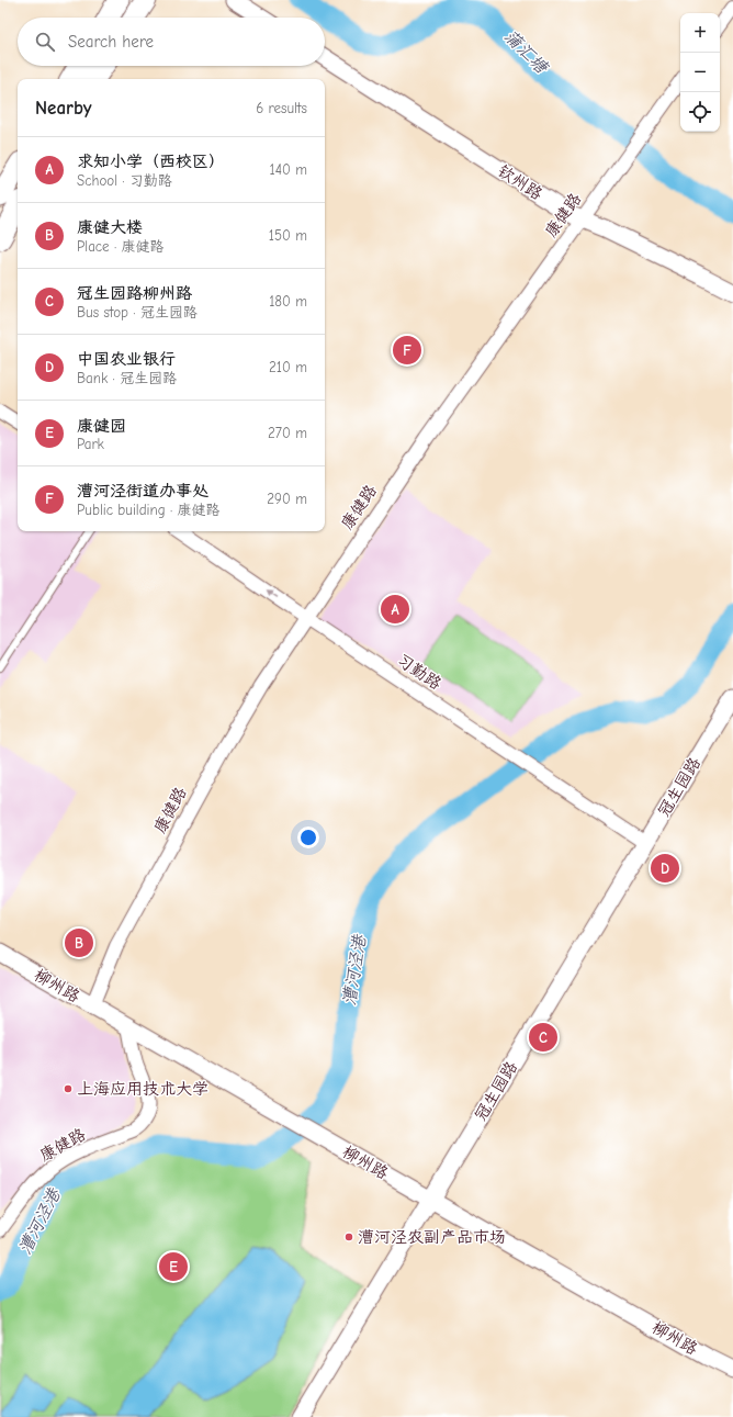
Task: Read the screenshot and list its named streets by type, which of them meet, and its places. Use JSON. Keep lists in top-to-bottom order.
{
  "streets": {
    "street": [
      "钦州路",
      "康健路",
      "习勤路",
      "冠生园路",
      "柳州路"
    ]
  },
  "crossings": [
    ["钦州路", "康健路"],
    ["康健路", "习勤路"],
    ["康健路", "柳州路"],
    ["习勤路", "冠生园路"],
    ["冠生园路", "柳州路"]
  ],
  "water": ["蒲汇塘", "漕河泾港"],
  "places": ["上海应用技术大学", "漕河泾农副产品市场"],
  "page": {
    "map_buttons": ["+", "−"],
    "search": "Search here",
    "heading": ["Nearby", "6 results"],
    "list": [
      {
        "mark": "A",
        "name": "求知小学（西校区）",
        "note": "School · 习勤路",
        "value": "140 m"
      },
      {
        "mark": "B",
        "name": "康健大楼",
        "note": "Place · 康健路",
        "value": "150 m"
      },
      {
        "mark": "C",
        "name": "冠生园路柳州路",
        "note": "Bus stop · 冠生园路",
        "value": "180 m"
      },
      {
        "mark": "D",
        "name": "中国农业银行",
        "note": "Bank · 冠生园路",
        "value": "210 m"
      },
      {
        "mark": "E",
        "name": "康健园",
        "note": "Park",
        "value": "270 m"
      },
      {
        "mark": "F",
        "name": "漕河泾街道办事处",
        "note": "Public building · 康健路",
        "value": "290 m"
      }
    ],
    "pins": [
      "F",
      "A",
      "D",
      "B",
      "C",
      "E"
    ]
  }
}
